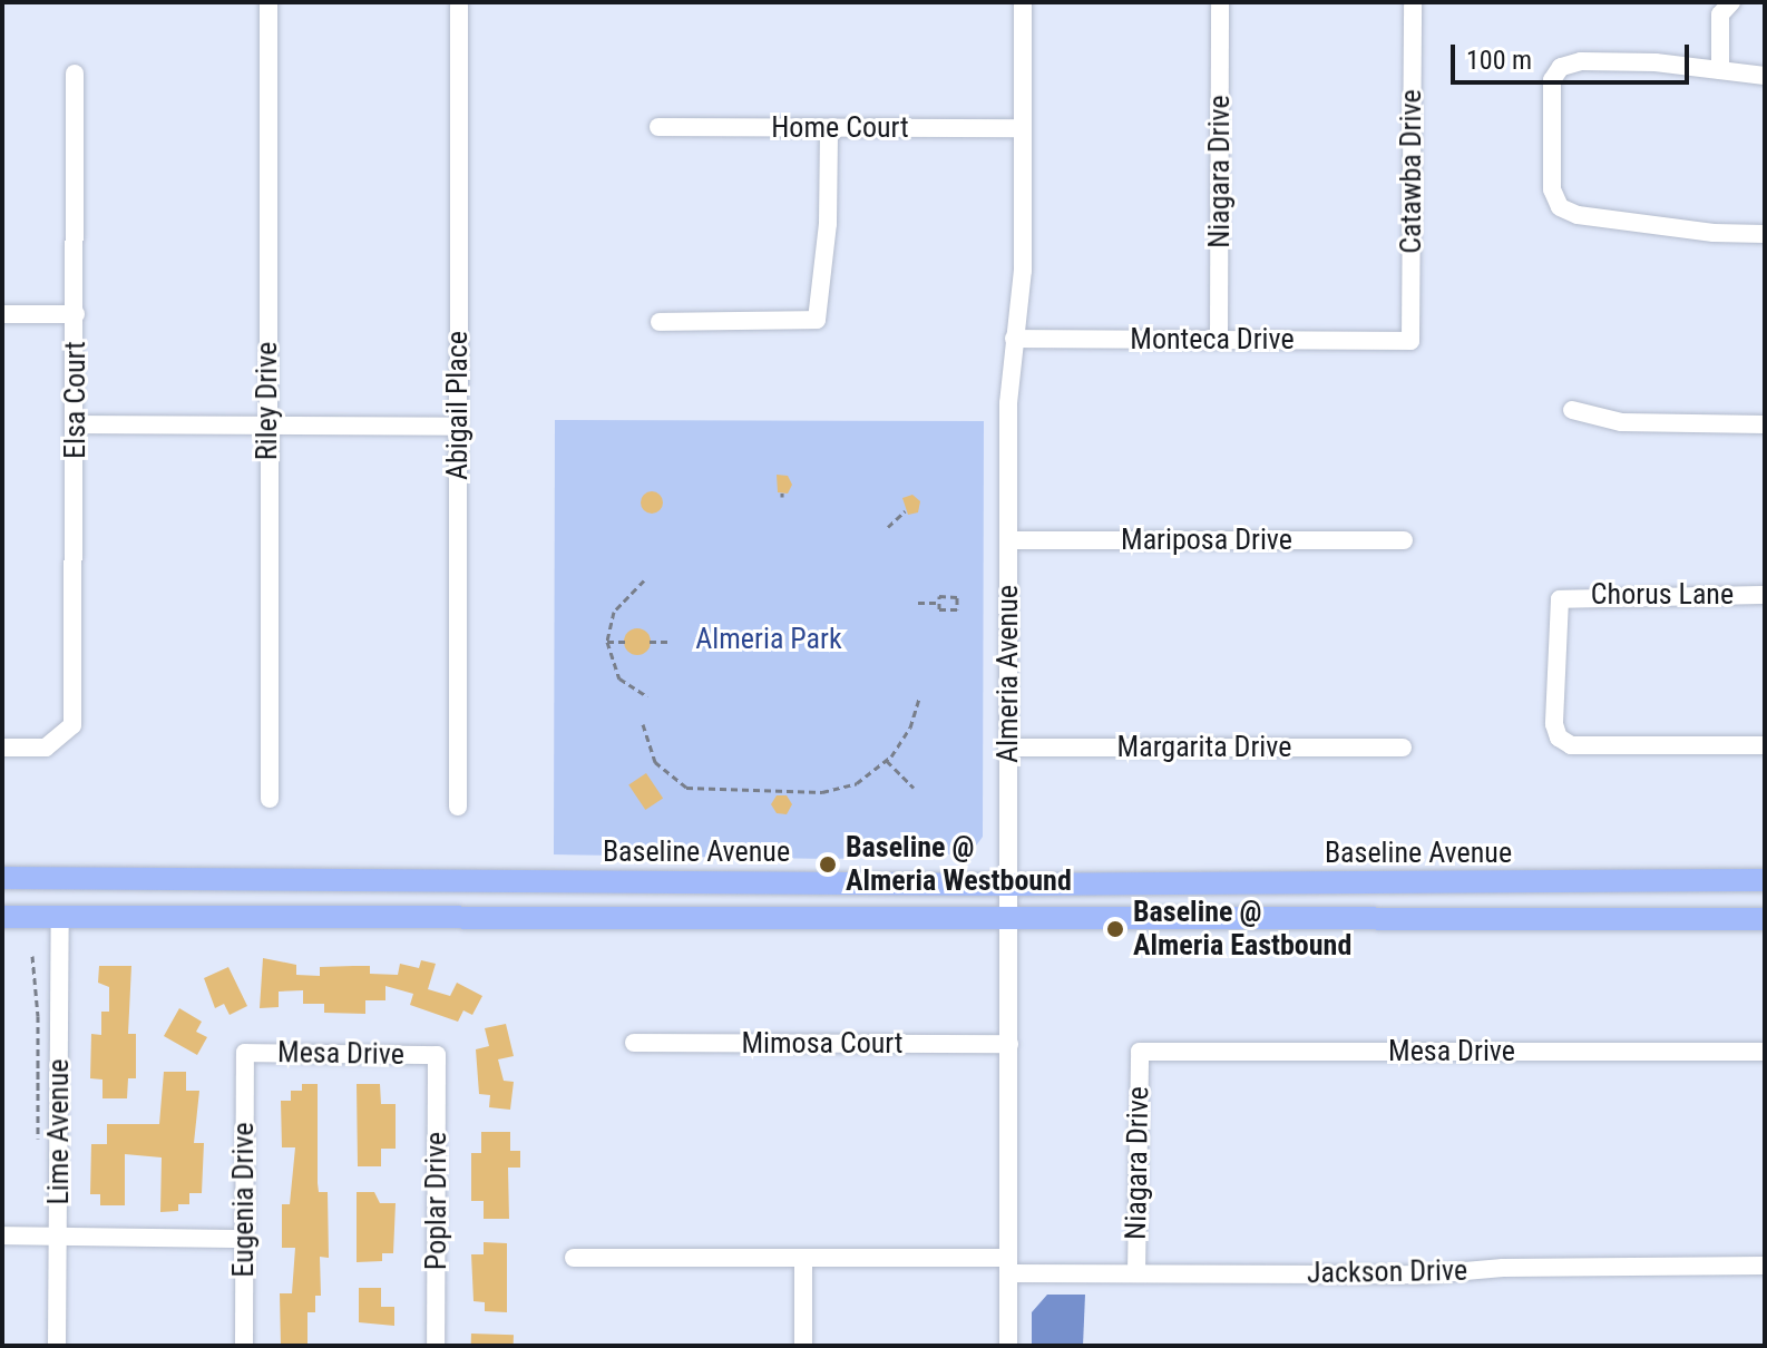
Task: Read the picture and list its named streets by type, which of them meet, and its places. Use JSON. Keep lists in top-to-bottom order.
{
  "streets": {
    "main road": ["Baseline Avenue"],
    "street": [
      "Home Court",
      "Niagara Drive",
      "Catawba Drive",
      "Monteca Drive",
      "Elsa Court",
      "Riley Drive",
      "Abigail Place",
      "Mariposa Drive",
      "Chorus Lane",
      "Almeria Avenue",
      "Margarita Drive",
      "Mimosa Court",
      "Mesa Drive",
      "Lime Avenue",
      "Eugenia Drive",
      "Poplar Drive",
      "Jackson Drive"
    ]
  },
  "crossings": [
    ["Home Court", "Almeria Avenue"],
    ["Niagara Drive", "Monteca Drive"],
    ["Niagara Drive", "Mesa Drive"],
    ["Niagara Drive", "Jackson Drive"],
    ["Catawba Drive", "Monteca Drive"],
    ["Monteca Drive", "Almeria Avenue"],
    ["Mariposa Drive", "Almeria Avenue"],
    ["Almeria Avenue", "Margarita Drive"],
    ["Almeria Avenue", "Baseline Avenue"],
    ["Almeria Avenue", "Mimosa Court"],
    ["Almeria Avenue", "Jackson Drive"],
    ["Mesa Drive", "Eugenia Drive"],
    ["Mesa Drive", "Poplar Drive"]
  ],
  "parks": ["Almeria Park"],
  "places": ["Baseline @ Almeria Westbound", "Baseline @ Almeria Eastbound"],
  "scale_bar": "100 m"
}
